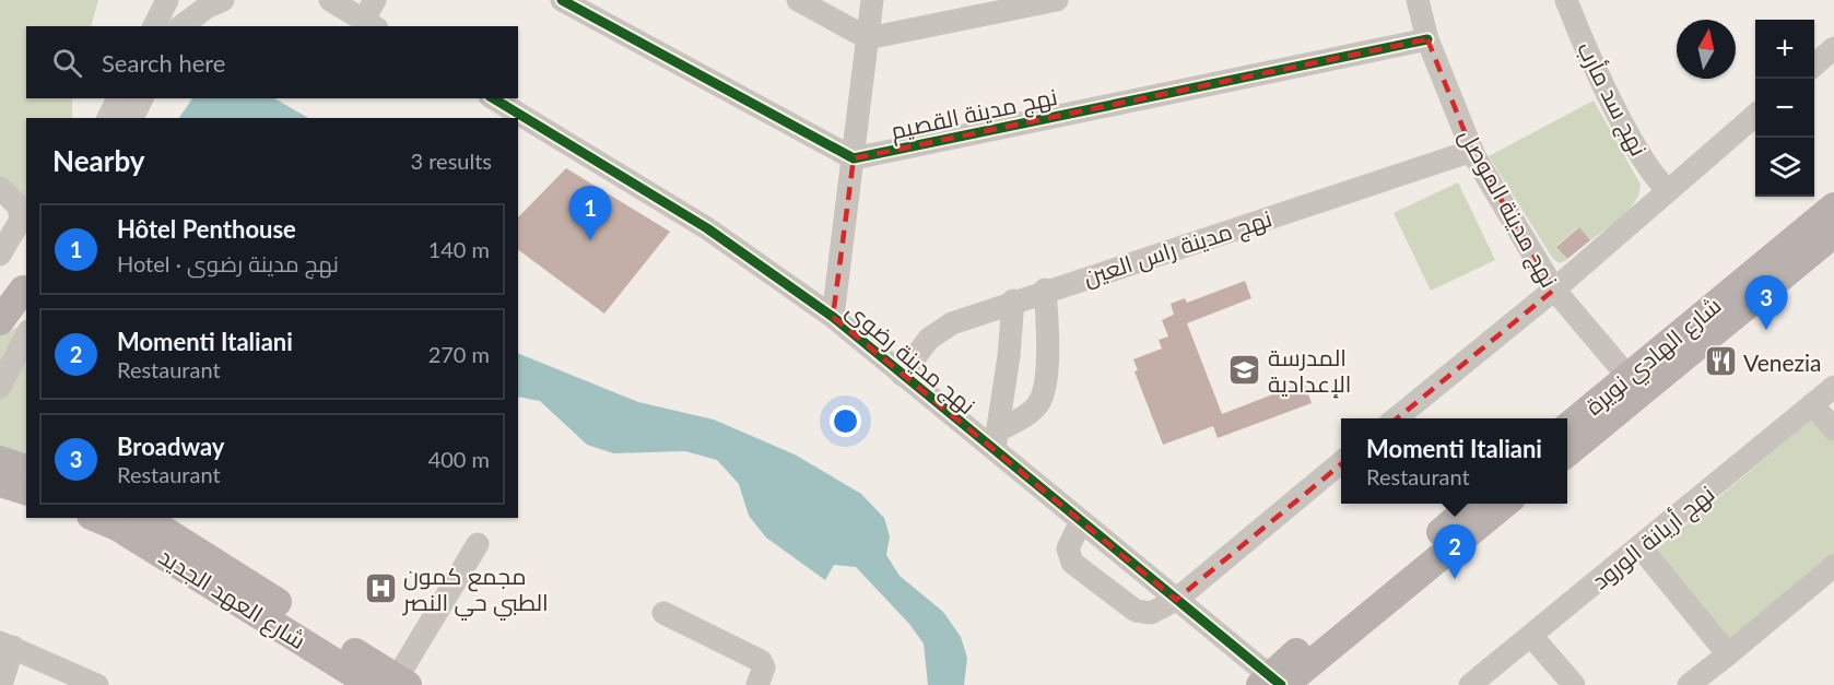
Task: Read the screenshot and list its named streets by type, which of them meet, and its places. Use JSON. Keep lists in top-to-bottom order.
{
  "streets": {
    "main road": ["شارع الهادي نويرة", "شارع العهد الجديد"],
    "street": [
      "نهج سد مأرب",
      "نهج مدينة القصيم",
      "نهج مدينة الموصل",
      "نهج مدينة راس العين",
      "نهج مدينة رضوى",
      "نهج أريانة الورود"
    ]
  },
  "crossings": [
    ["نهج مدينة القصيم", "نهج مدينة الموصل"],
    ["نهج مدينة الموصل", "نهج مدينة راس العين"],
    ["نهج مدينة الموصل", "شارع الهادي نويرة"],
    ["نهج مدينة راس العين", "نهج مدينة رضوى"]
  ],
  "places": {
    "restaurant": ["Venezia"],
    "school or university": ["المدرسة الإعدادية"],
    "hospital": ["مجمع كمون الطبي حي النصر"]
  },
  "north": "top",
  "page": {
    "map_buttons": ["+", "−"],
    "search": "Search here",
    "heading": ["Nearby", "3 results"],
    "pins": ["1", "3", "2"],
    "list": [
      {
        "mark": "1",
        "name": "Hôtel Penthouse",
        "note": "Hotel · نهج مدينة رضوى",
        "value": "140 m"
      },
      {
        "mark": "2",
        "name": "Momenti Italiani",
        "note": "Restaurant",
        "value": "270 m"
      },
      {
        "mark": "3",
        "name": "Broadway",
        "note": "Restaurant",
        "value": "400 m"
      }
    ],
    "popup": ["Momenti Italiani", "Restaurant"]
  }
}
